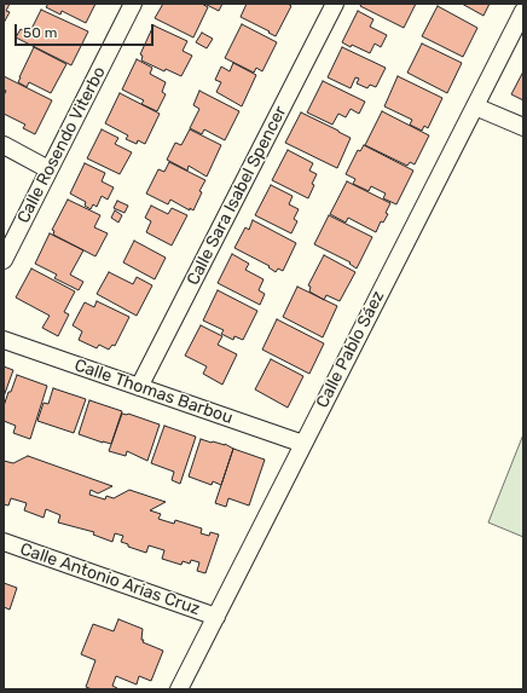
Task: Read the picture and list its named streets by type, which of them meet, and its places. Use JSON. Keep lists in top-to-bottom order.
{
  "streets": {
    "street": [
      "Calle Rosendo Viterbo",
      "Calle Sara Isabel Spencer",
      "Calle Pablo Sáez",
      "Calle Thomas Barbou",
      "Calle Antonio Arias Cruz"
    ]
  },
  "crossings": [
    ["Calle Sara Isabel Spencer", "Calle Thomas Barbou"],
    ["Calle Pablo Sáez", "Calle Thomas Barbou"],
    ["Calle Pablo Sáez", "Calle Antonio Arias Cruz"]
  ],
  "scale_bar": "50 m"
}
